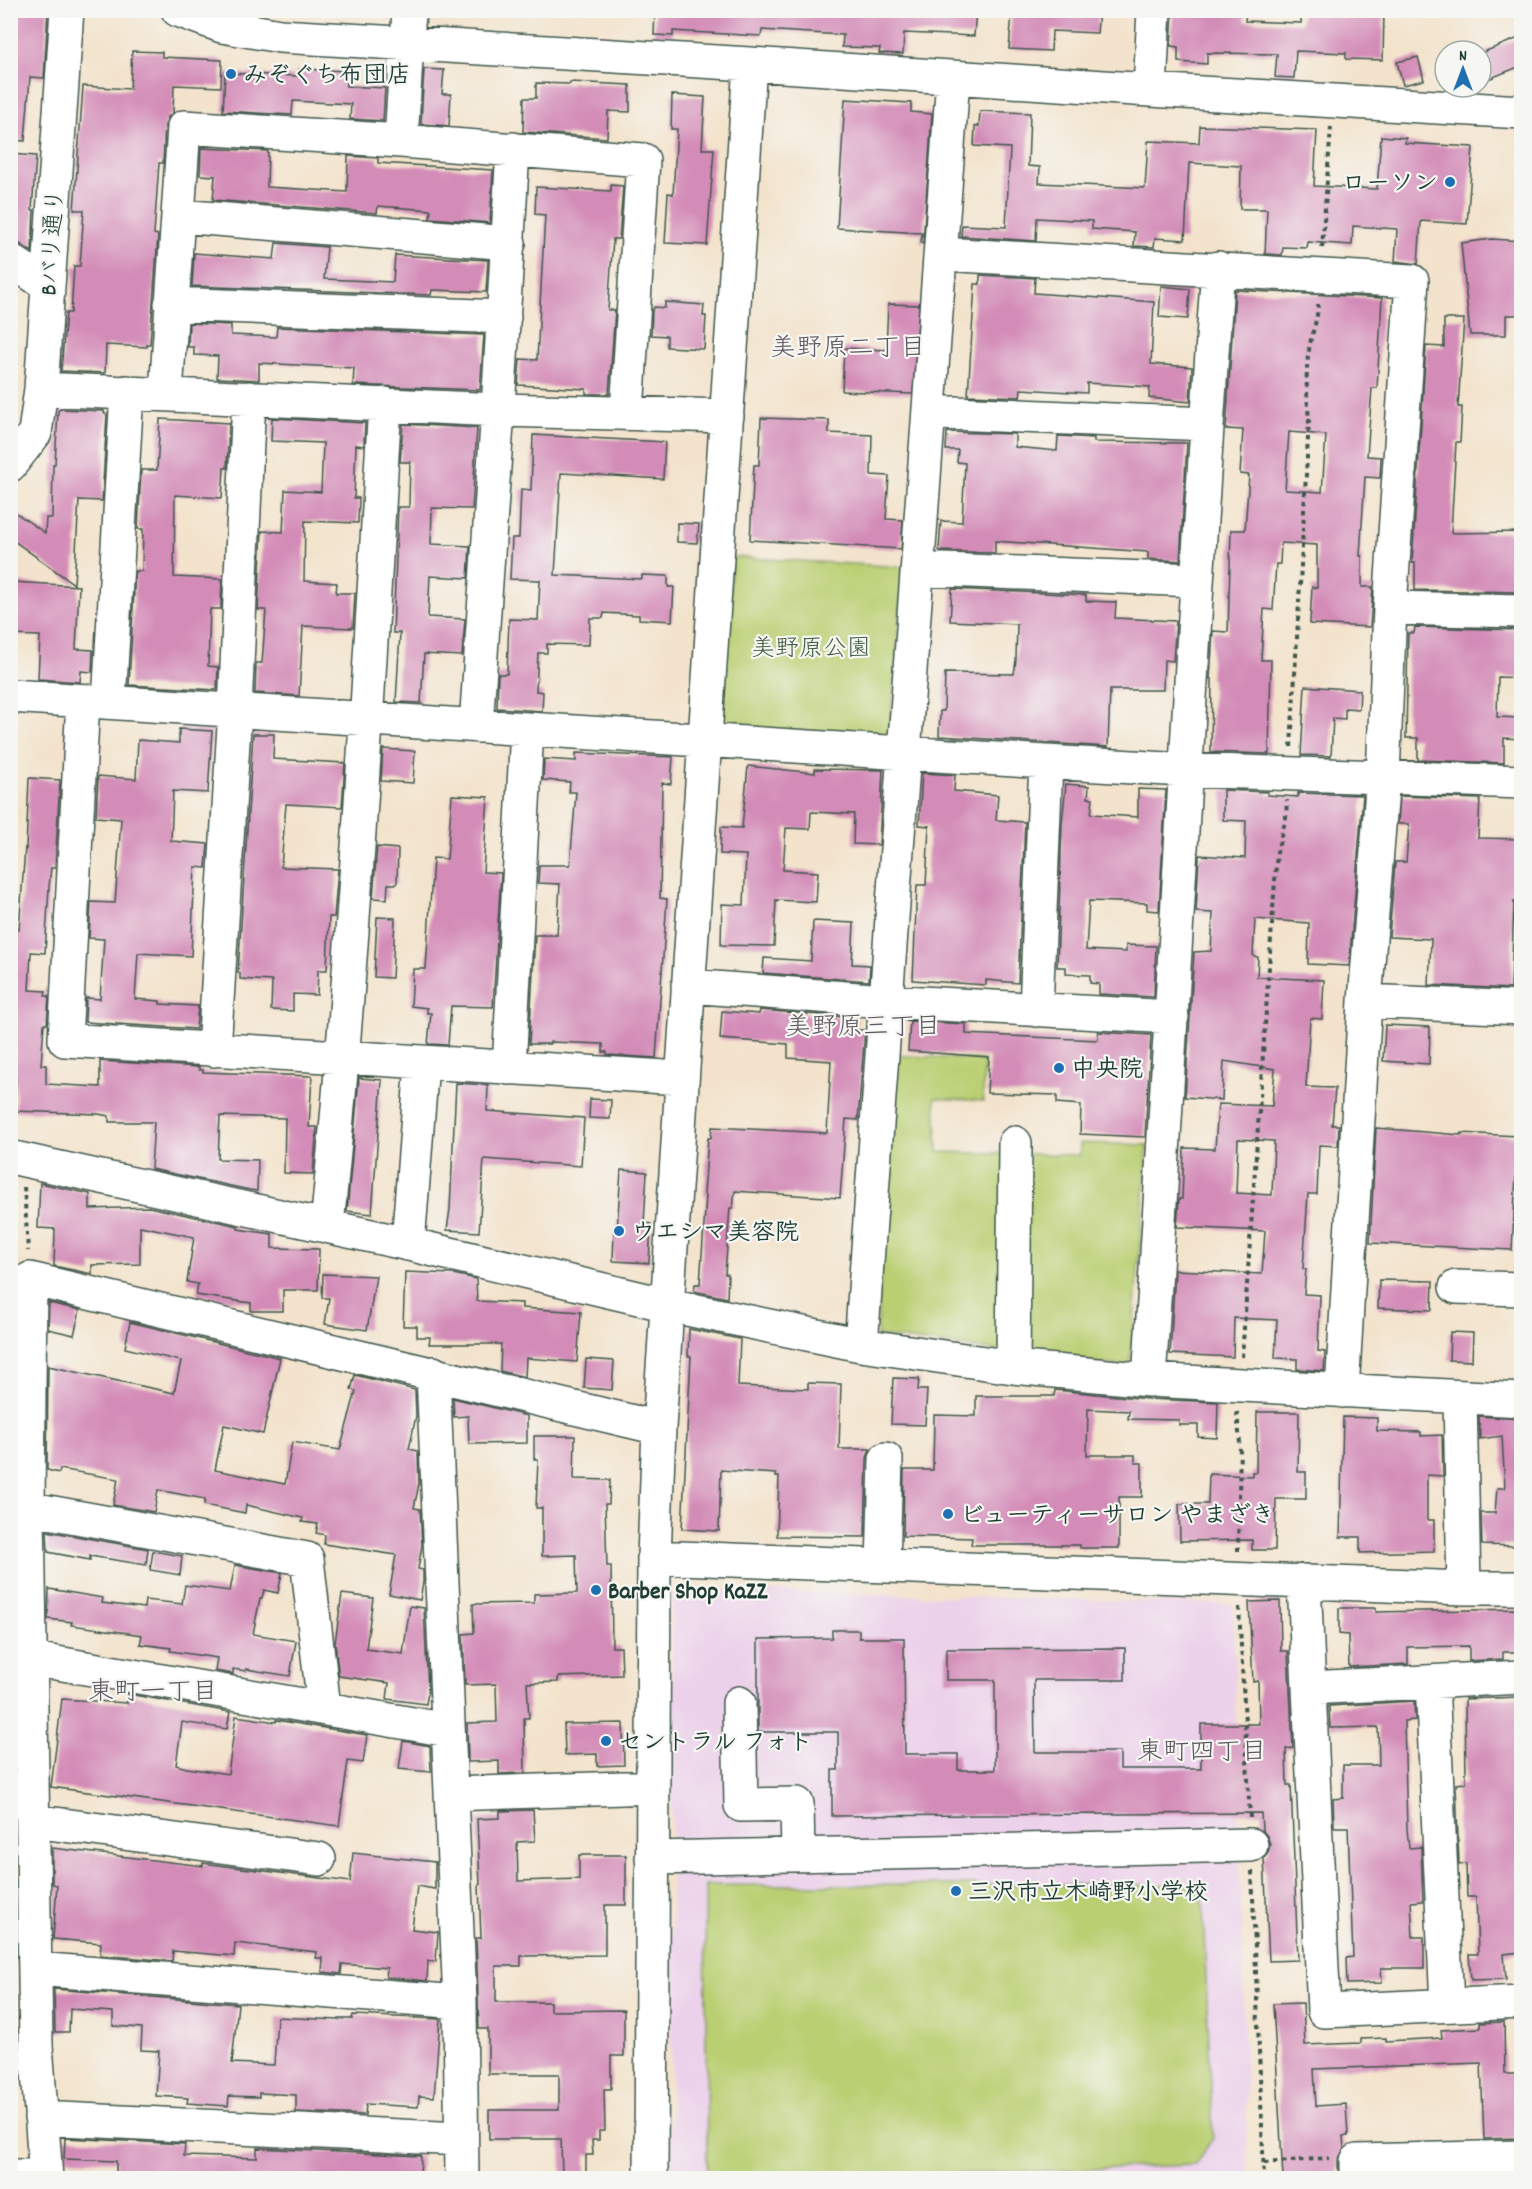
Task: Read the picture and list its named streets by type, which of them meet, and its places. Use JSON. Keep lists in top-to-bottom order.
{
  "streets": {
    "street": ["Bバリ通り"]
  },
  "districts": [
    "美野原二丁目",
    "美野原三丁目",
    "東町一丁目",
    "東町四丁目"
  ],
  "parks": ["美野原公園"],
  "places": [
    "みぞぐち布団店",
    "ローソン",
    "中央院",
    "ウエシマ美容院",
    "ビューティーサロン やまざき",
    "Barber Shop KaZZ",
    "セントラル フォト",
    "三沢市立木崎野小学校"
  ],
  "north": "top"
}
